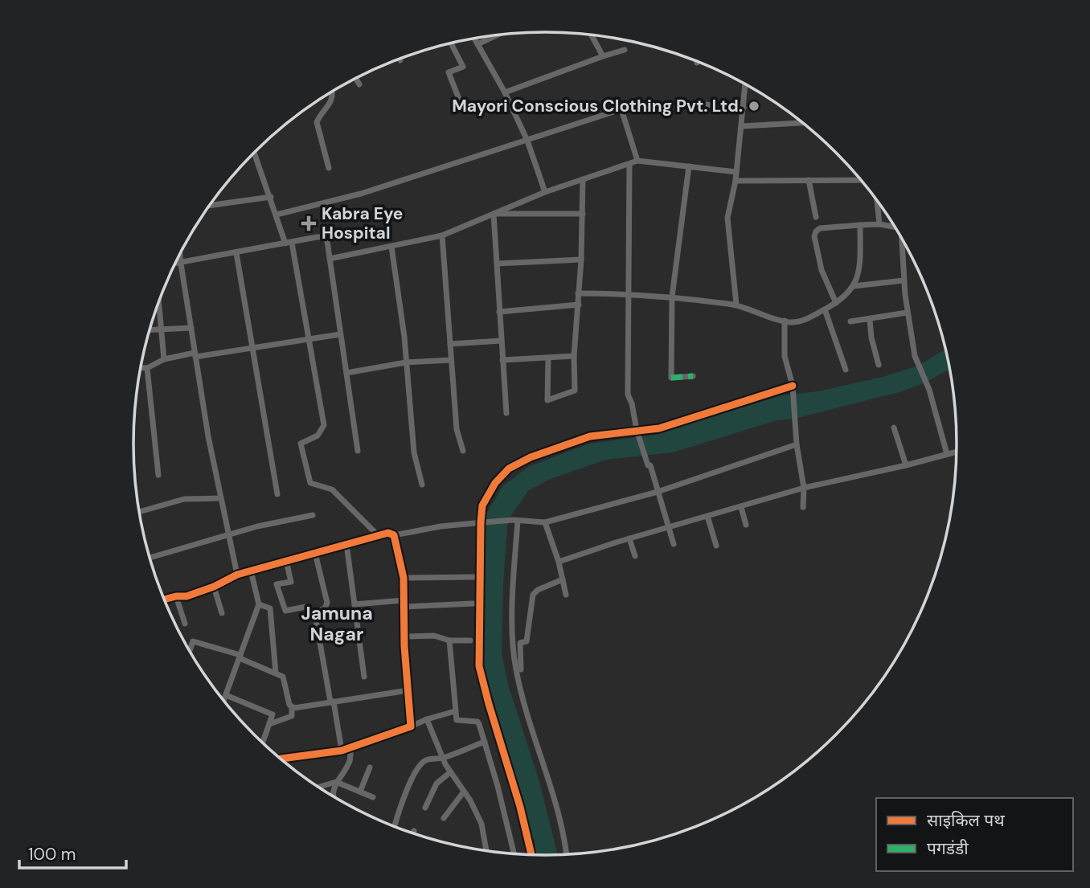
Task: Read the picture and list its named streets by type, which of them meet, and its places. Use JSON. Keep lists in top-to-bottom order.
{
  "districts": ["Jamuna Nagar"],
  "places": {
    "other": ["Mayori Conscious Clothing Pvt. Ltd."],
    "health": ["Kabra Eye Hospital"]
  },
  "legend": ["साइकिल पथ", "पगडंडी"],
  "scale_bar": "100 m"
}
